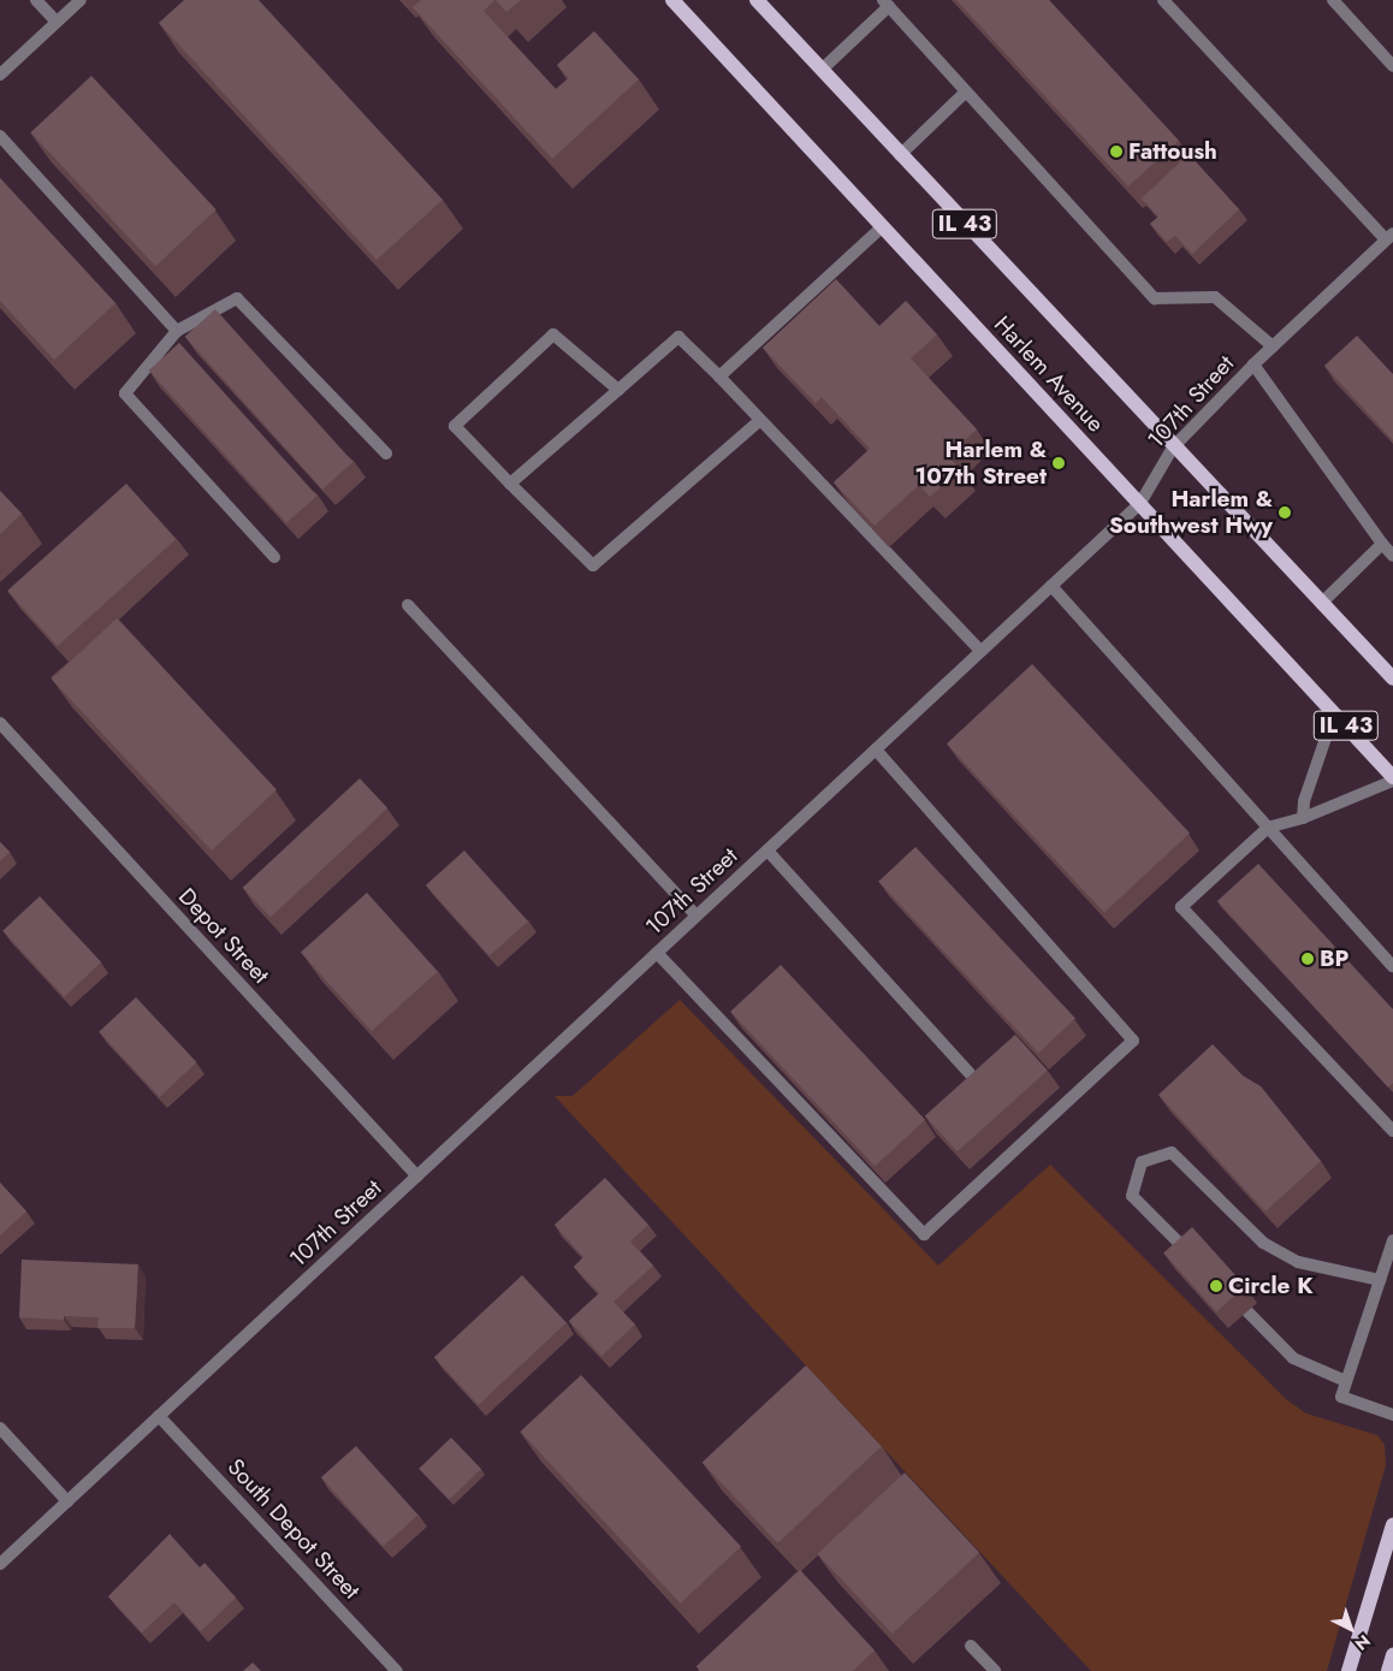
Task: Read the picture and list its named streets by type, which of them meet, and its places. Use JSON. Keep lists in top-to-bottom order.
{
  "streets": {
    "main road": ["IL 43", "Harlem Avenue"],
    "street": ["107th Street", "Depot Street", "South Depot Street"]
  },
  "crossings": [
    ["Harlem Avenue", "107th Street"],
    ["107th Street", "Depot Street"],
    ["107th Street", "South Depot Street"]
  ],
  "places": [
    "Fattoush",
    "Harlem & 107th Street",
    "Harlem & Southwest Hwy",
    "BP",
    "Circle K"
  ],
  "north": "bottom right"
}
